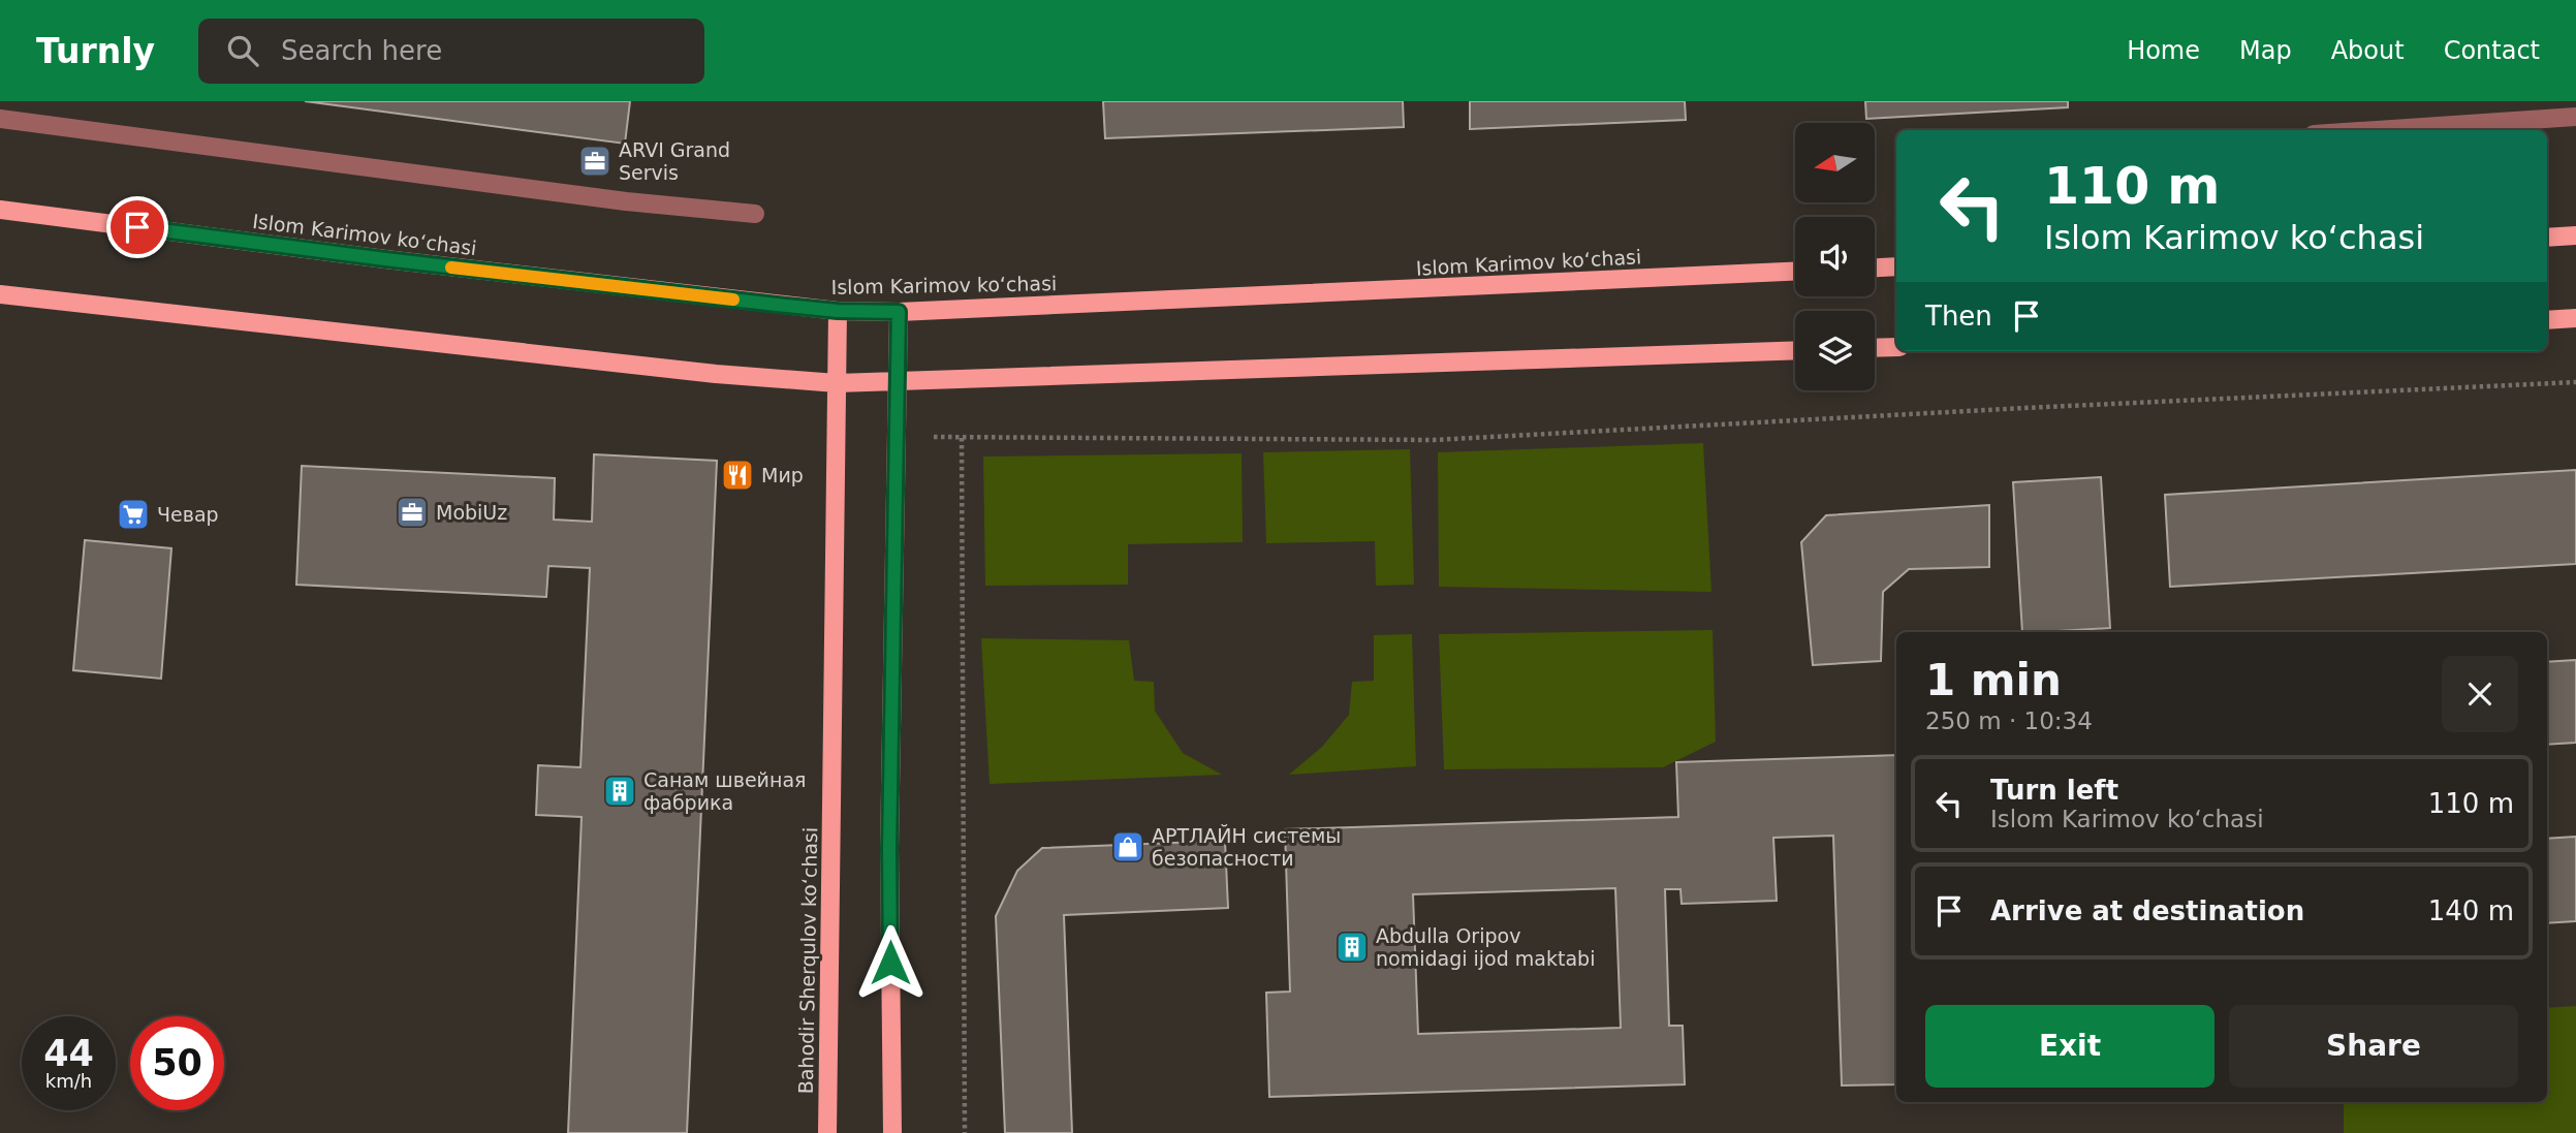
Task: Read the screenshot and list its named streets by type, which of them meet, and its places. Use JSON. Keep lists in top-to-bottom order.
{
  "streets": {
    "main road": ["Islom Karimov ko‘chasi", "Bahodir Sherqulov ko‘chasi"]
  },
  "crossings": [
    ["Islom Karimov ko‘chasi", "Bahodir Sherqulov ko‘chasi"]
  ],
  "places": {
    "office": ["ARVI Grand Servis", "MobiUz"],
    "restaurant": ["Мир"],
    "supermarket": ["Чевар"],
    "building": ["Санам швейная фабрика", "Abdulla Oripov nomidagi ijod maktabi"],
    "shop": ["АРТЛАЙН системы безопасности"]
  },
  "north": "left",
  "page": {
    "header": "Turnly",
    "search": "Search here",
    "nav": [
      "Home",
      "Map",
      "About",
      "Contact"
    ],
    "turn": ["110 m", "Islom Karimov ko‘chasi"],
    "then": "Then",
    "heading": ["1 min", "250 m · 10:34"],
    "list": [
      {
        "name": "Turn left",
        "note": "Islom Karimov ko‘chasi",
        "value": "110 m"
      },
      {
        "name": "Arrive at destination",
        "value": "140 m"
      }
    ],
    "buttons": ["Exit", "Share"],
    "speed": "44 km/h",
    "limit": "50"
  }
}
